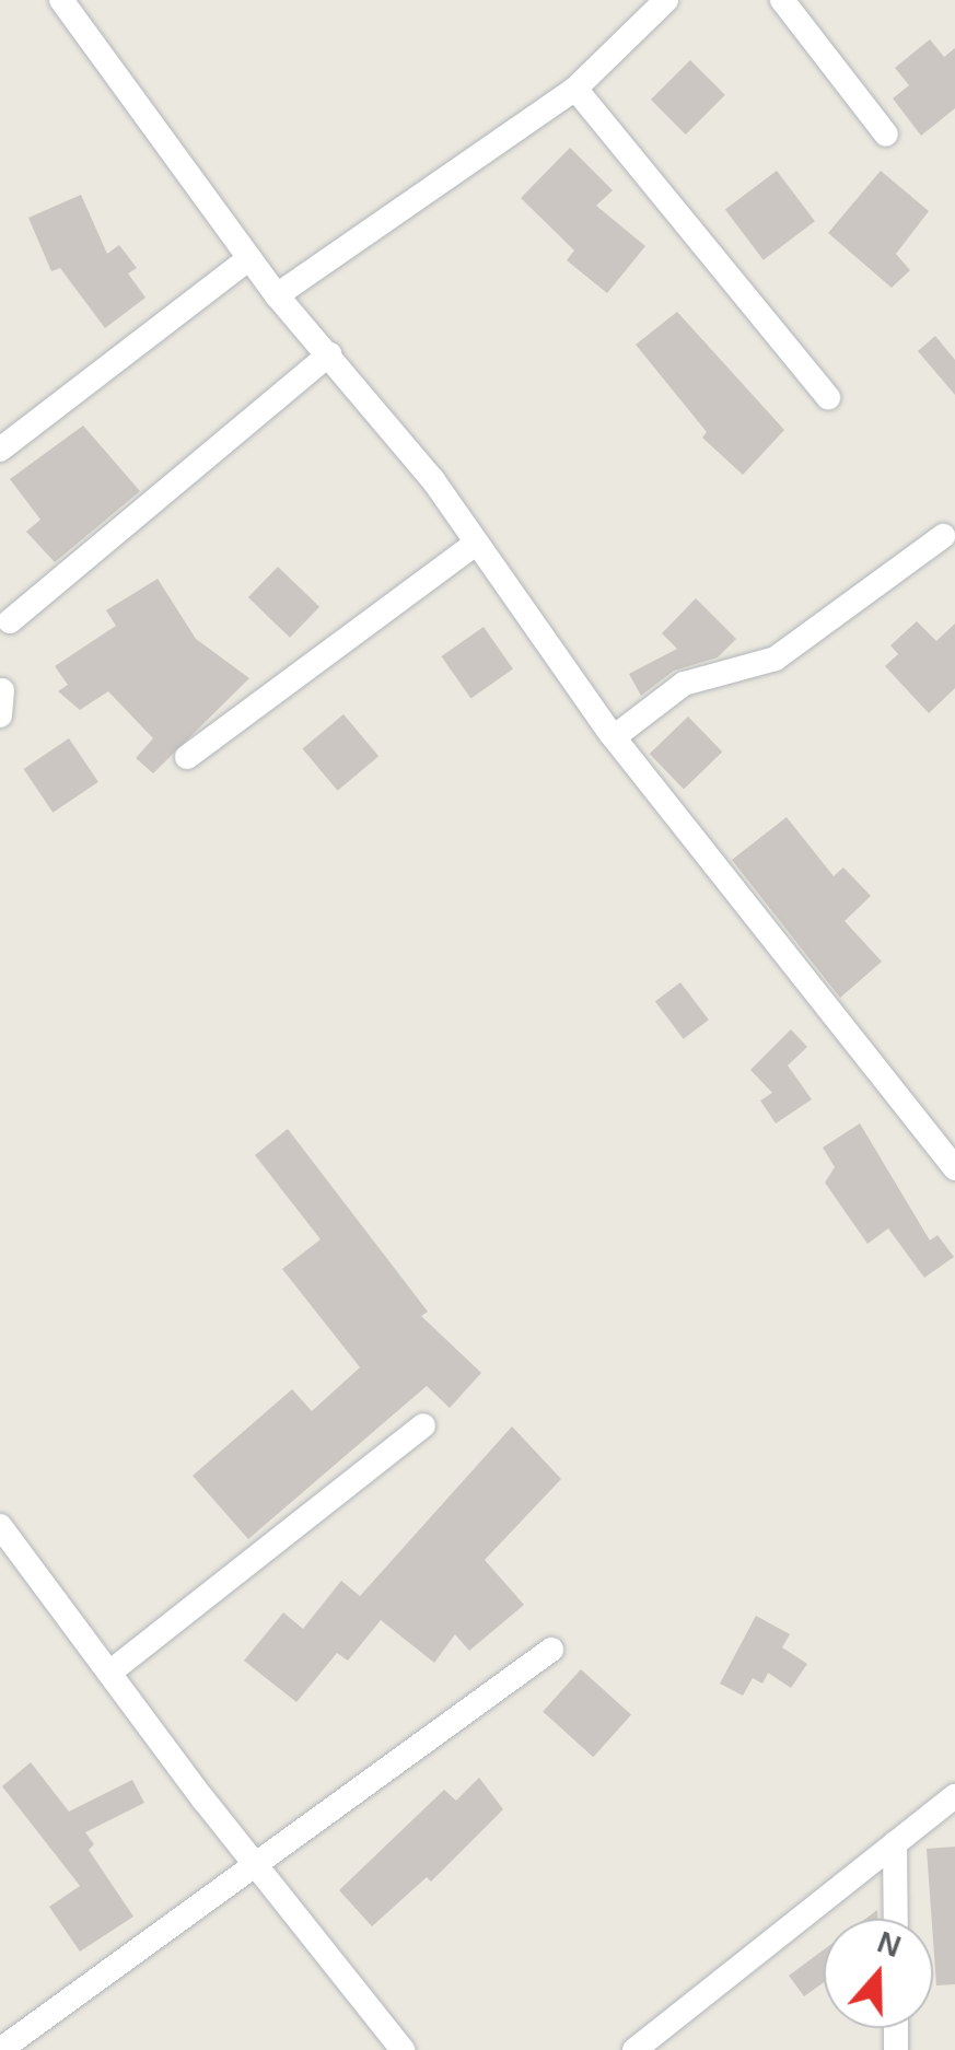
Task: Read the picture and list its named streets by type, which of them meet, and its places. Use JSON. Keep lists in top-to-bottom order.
{
  "north": "top"
}
